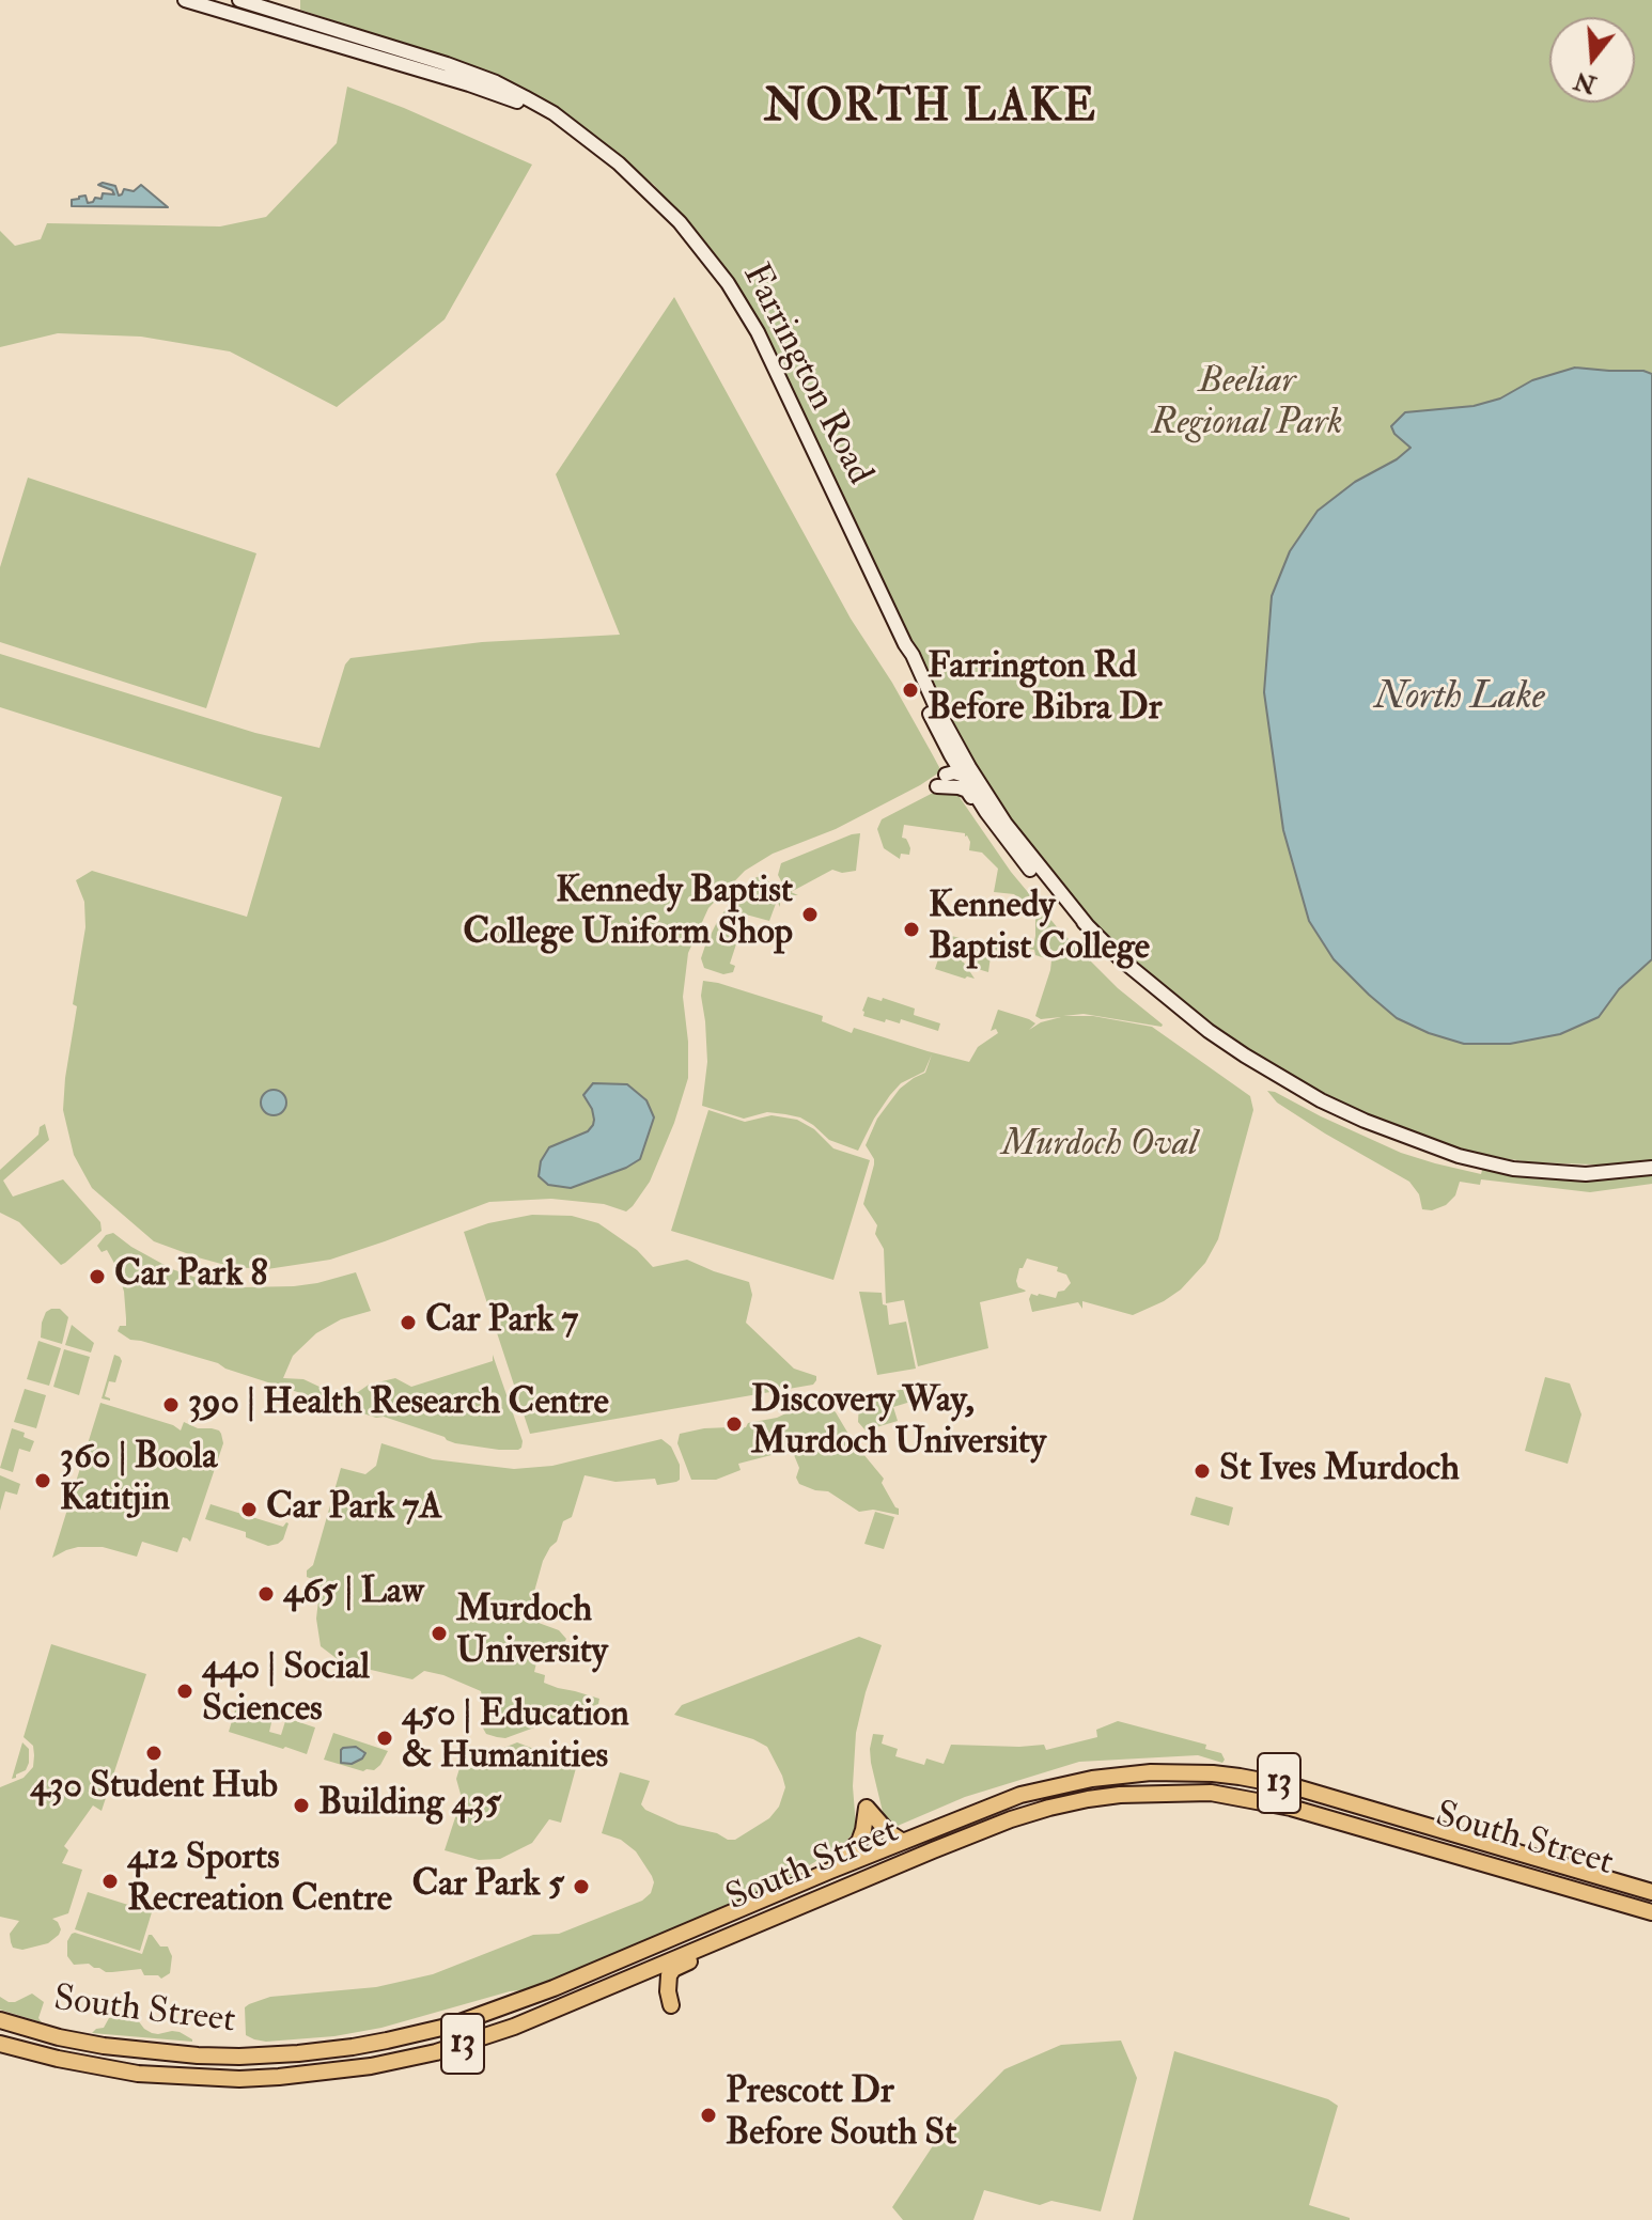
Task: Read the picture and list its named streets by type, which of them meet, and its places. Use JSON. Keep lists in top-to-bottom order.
{
  "streets": {
    "highway": ["13", "South Street"],
    "main road": ["Farrington Road"]
  },
  "districts": ["NORTH LAKE"],
  "water": ["North Lake"],
  "parks": ["Beeliar Regional Park", "Murdoch Oval"],
  "places": [
    "Farrington Rd Before Bibra Dr",
    "Kennedy Baptist College Uniform Shop",
    "Kennedy Baptist College",
    "Car Park 8",
    "Car Park 7",
    "390 | Health Research Centre",
    "Discovery Way, Murdoch University",
    "St Ives Murdoch",
    "360 | Boola Katitjin",
    "Car Park 7A",
    "465 | Law",
    "Murdoch University",
    "440 | Social Sciences",
    "450 | Education & Humanities",
    "430 Student Hub",
    "Building 435",
    "412 Sports Recreation Centre",
    "Car Park 5",
    "Prescott Dr Before South St"
  ],
  "north": "bottom"
}
